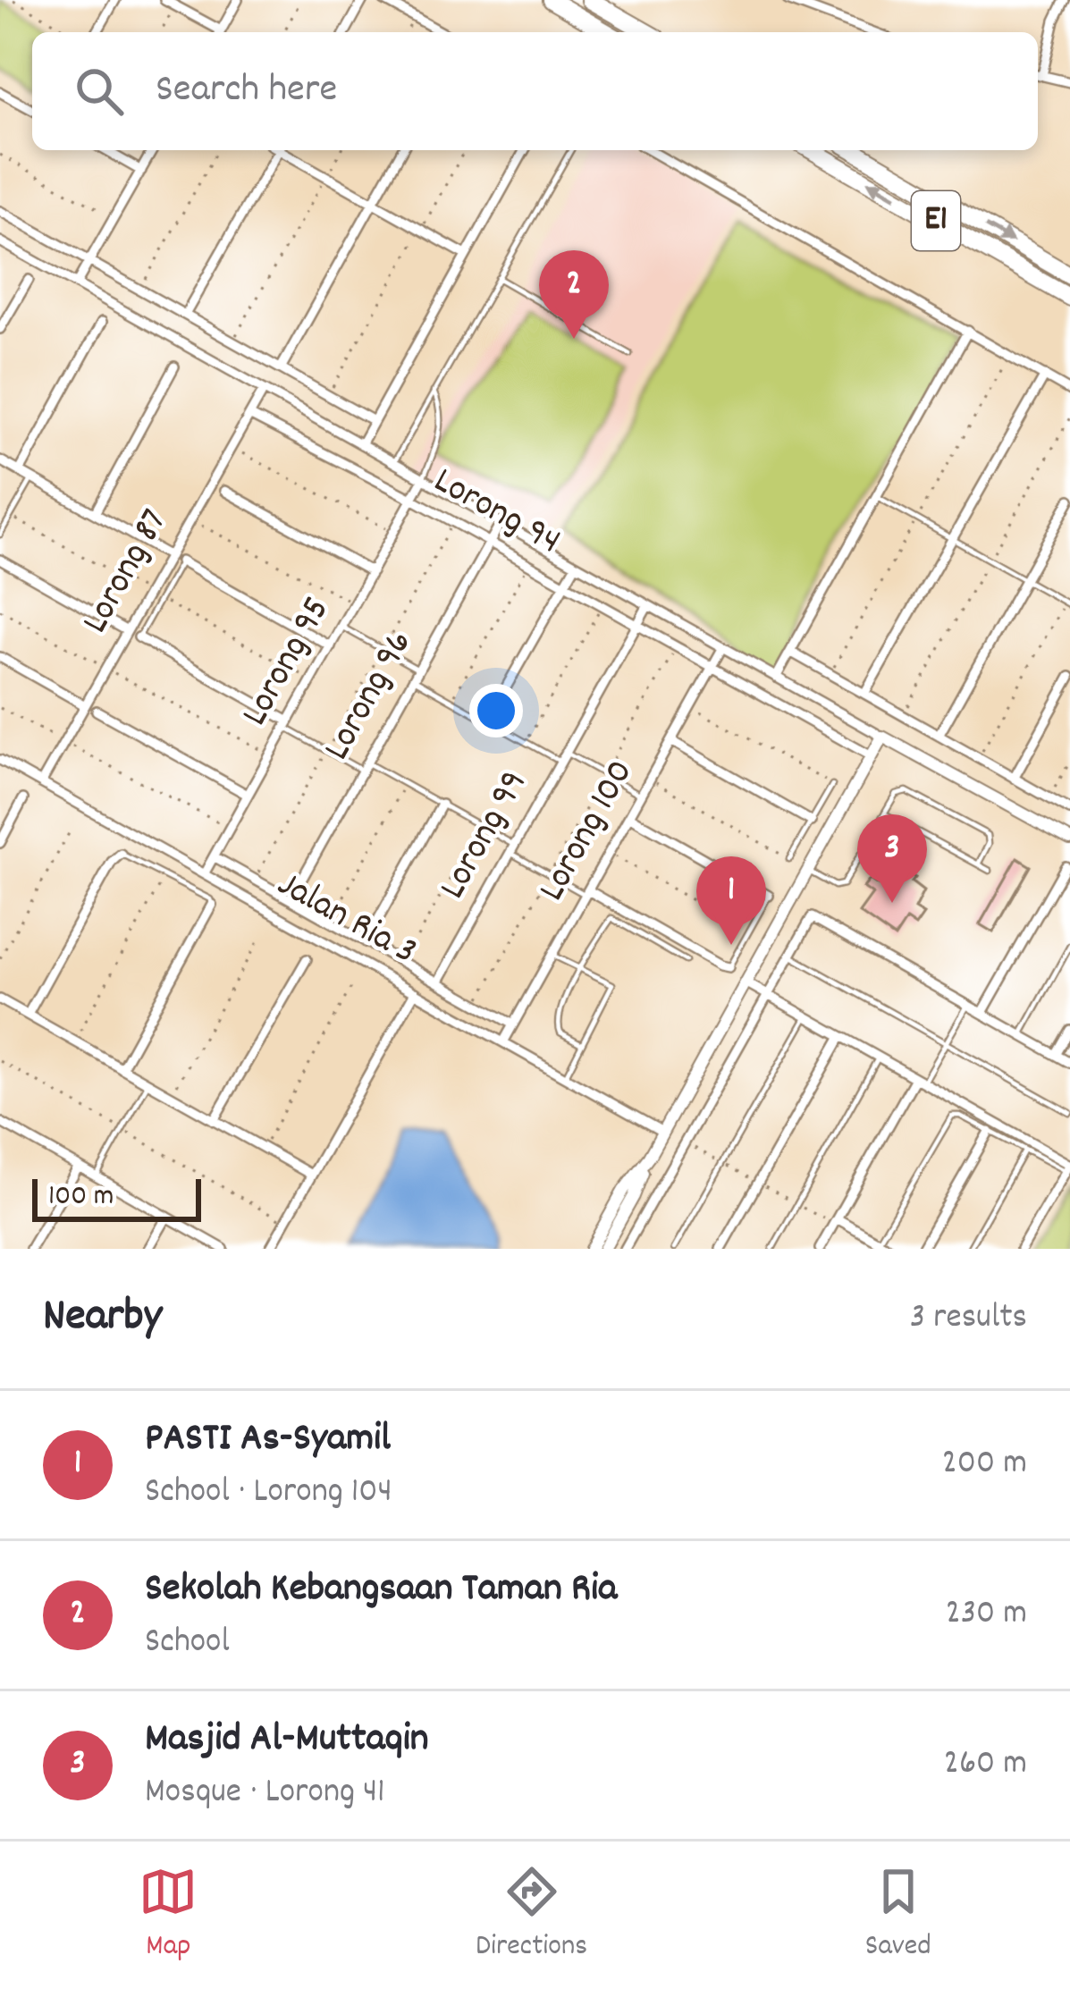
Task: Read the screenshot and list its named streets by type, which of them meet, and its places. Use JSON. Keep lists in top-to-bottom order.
{
  "streets": {
    "highway": ["E1"],
    "street": [
      "Lorong 94",
      "Lorong 87",
      "Lorong 95",
      "Lorong 96",
      "Lorong 100",
      "Lorong 99",
      "Jalan Ria 3"
    ]
  },
  "crossings": [
    ["Lorong 94", "Lorong 87"],
    ["Lorong 94", "Lorong 95"],
    ["Lorong 94", "Lorong 96"],
    ["Lorong 94", "Lorong 100"],
    ["Lorong 94", "Lorong 99"],
    ["Lorong 87", "Jalan Ria 3"],
    ["Lorong 95", "Jalan Ria 3"],
    ["Lorong 100", "Jalan Ria 3"]
  ],
  "scale_bar": "100 m",
  "page": {
    "search": "Search here",
    "pins": ["2", "3", "1"],
    "scale": "100 m",
    "heading": ["Nearby", "3 results"],
    "list": [
      {
        "mark": "1",
        "name": "PASTI As-Syamil",
        "note": "School · Lorong 104",
        "value": "200 m"
      },
      {
        "mark": "2",
        "name": "Sekolah Kebangsaan Taman Ria",
        "note": "School",
        "value": "230 m"
      },
      {
        "mark": "3",
        "name": "Masjid Al-Muttaqin",
        "note": "Mosque · Lorong 41",
        "value": "260 m"
      }
    ],
    "nav": ["Map", "Directions", "Saved"]
  }
}
